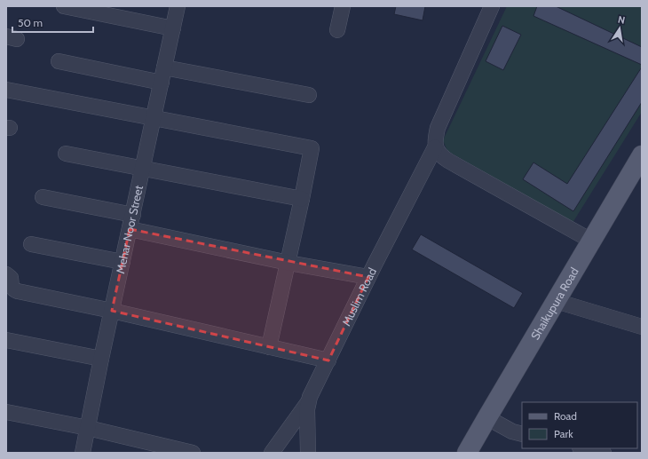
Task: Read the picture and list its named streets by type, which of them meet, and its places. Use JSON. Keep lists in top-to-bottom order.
{
  "streets": {
    "main road": ["Shaikupura Road"],
    "street": ["Mehar Noor Street", "Muslim Road"]
  },
  "legend": ["Road", "Park"],
  "scale_bar": "50 m",
  "north": "top"
}
